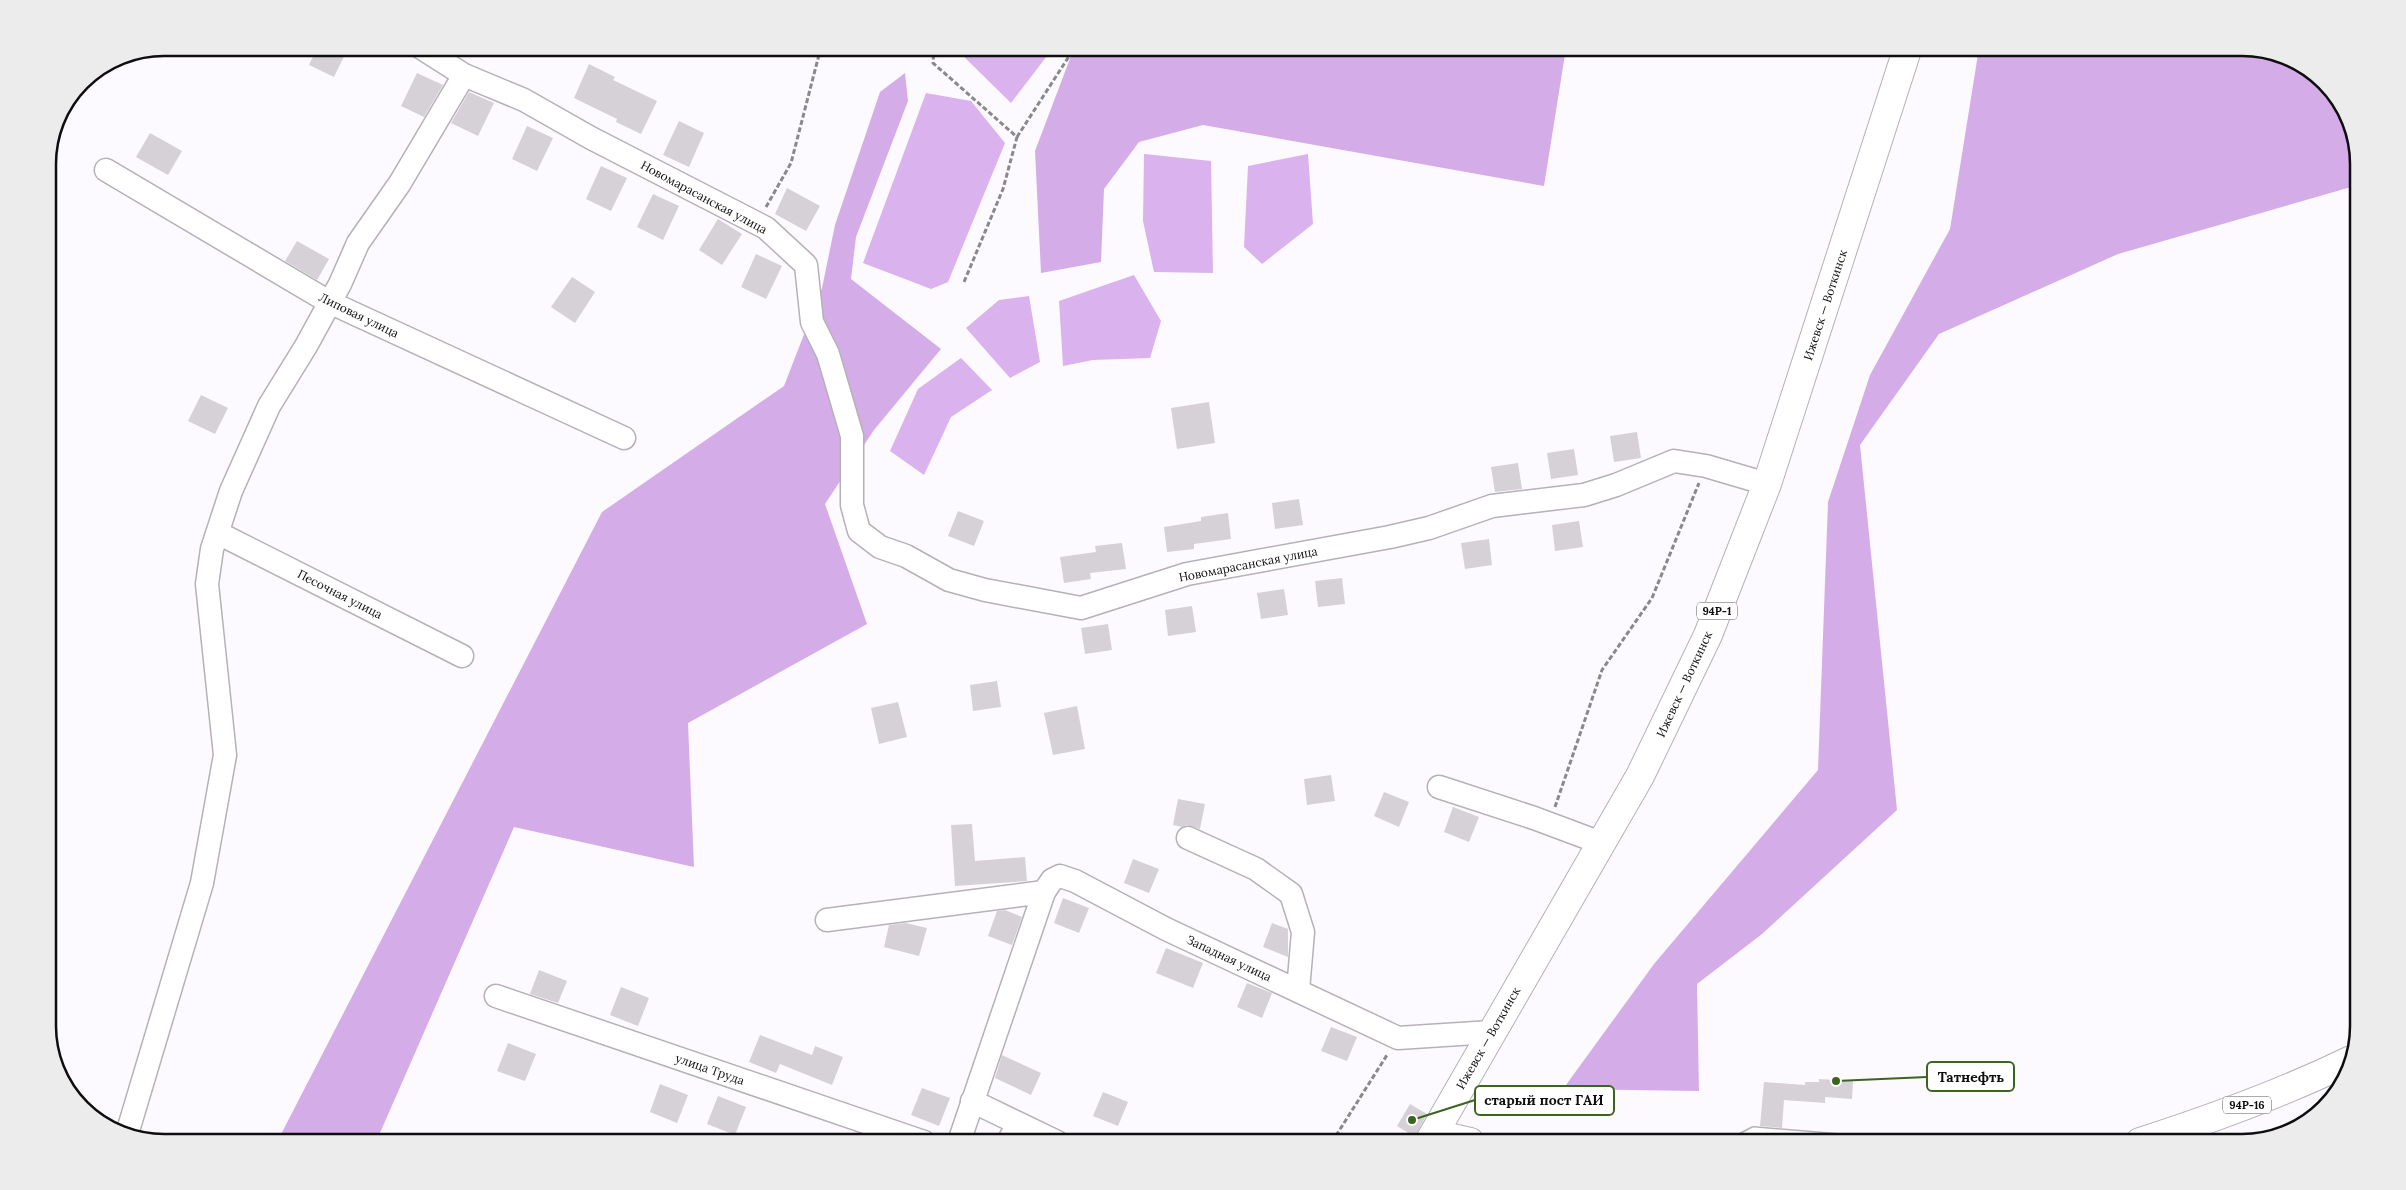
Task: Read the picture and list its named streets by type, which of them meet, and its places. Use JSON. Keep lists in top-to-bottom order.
{
  "streets": {
    "main road": ["Ижевск — Воткинск", "94Р-1", "94Р-16"],
    "street": [
      "Новомарасанская улица",
      "Липовая улица",
      "Песочная улица",
      "Западная улица",
      "улица Труда"
    ]
  },
  "crossings": [
    ["Новомарасанская улица", "Ижевск — Воткинск"]
  ],
  "places": ["Татнефть", "старый пост ГАИ"]
}
